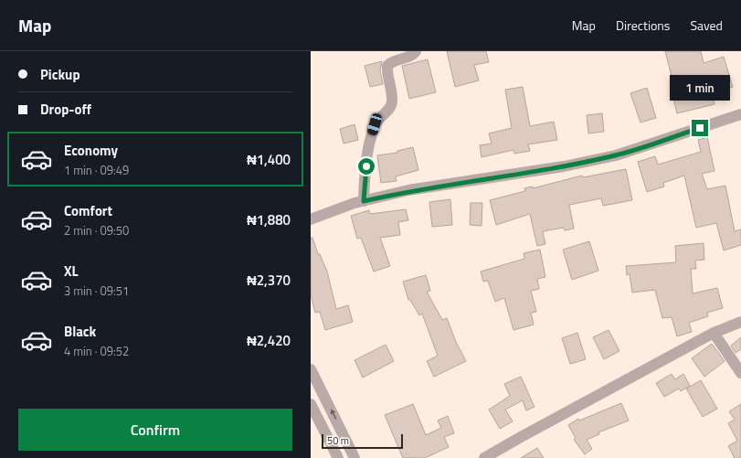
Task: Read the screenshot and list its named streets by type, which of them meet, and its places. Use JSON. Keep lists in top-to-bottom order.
{
  "scale_bar": "50 m",
  "page": {
    "header": "Map",
    "nav": ["Map", "Directions", "Saved"],
    "banner": ["Pickup", "Drop-off"],
    "bubble": "1 min",
    "list": [
      {
        "name": "Economy",
        "note": "1 min · 09:49",
        "value": "₦1,400"
      },
      {
        "name": "Comfort",
        "note": "2 min · 09:50",
        "value": "₦1,880"
      },
      {
        "name": "XL",
        "note": "3 min · 09:51",
        "value": "₦2,370"
      },
      {
        "name": "Black",
        "note": "4 min · 09:52",
        "value": "₦2,420"
      }
    ],
    "buttons": "Confirm",
    "scale": "50 m"
  }
}
